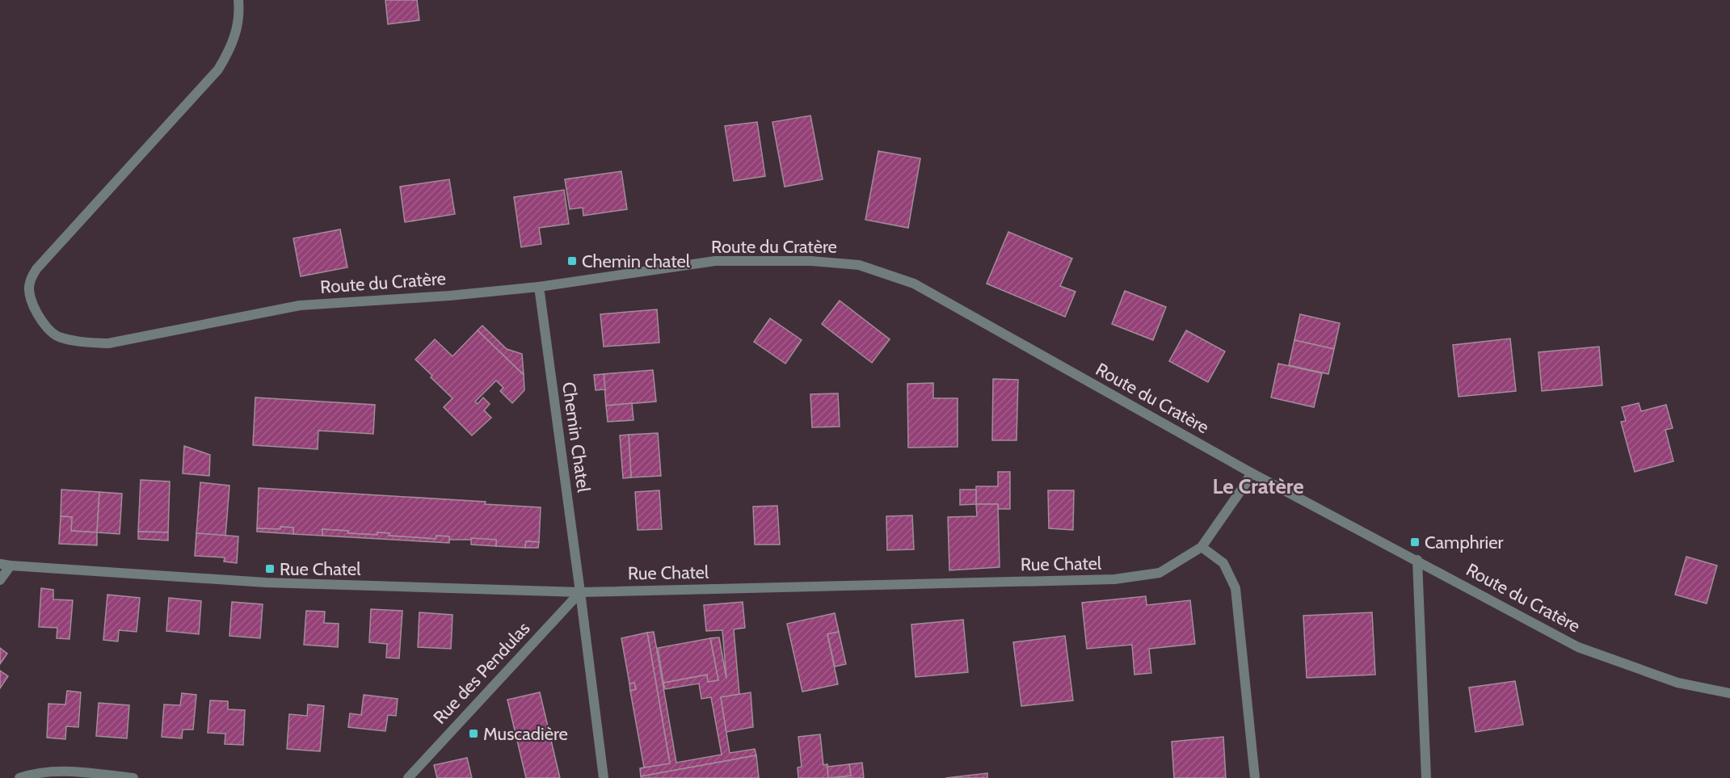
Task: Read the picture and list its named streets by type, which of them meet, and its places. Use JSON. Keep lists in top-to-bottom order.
{
  "streets": {
    "street": [
      "Route du Cratère",
      "Chemin Chatel",
      "Rue Chatel",
      "Rue des Pendulas"
    ]
  },
  "crossings": [
    ["Route du Cratère", "Chemin Chatel"],
    ["Route du Cratère", "Rue Chatel"],
    ["Chemin Chatel", "Rue Chatel"],
    ["Chemin Chatel", "Rue des Pendulas"],
    ["Rue Chatel", "Rue des Pendulas"]
  ],
  "districts": ["Le Cratère"],
  "places": {
    "transit": [
      "Chemin chatel",
      "Camphrier",
      "Rue Chatel",
      "Muscadière"
    ]
  }
}
